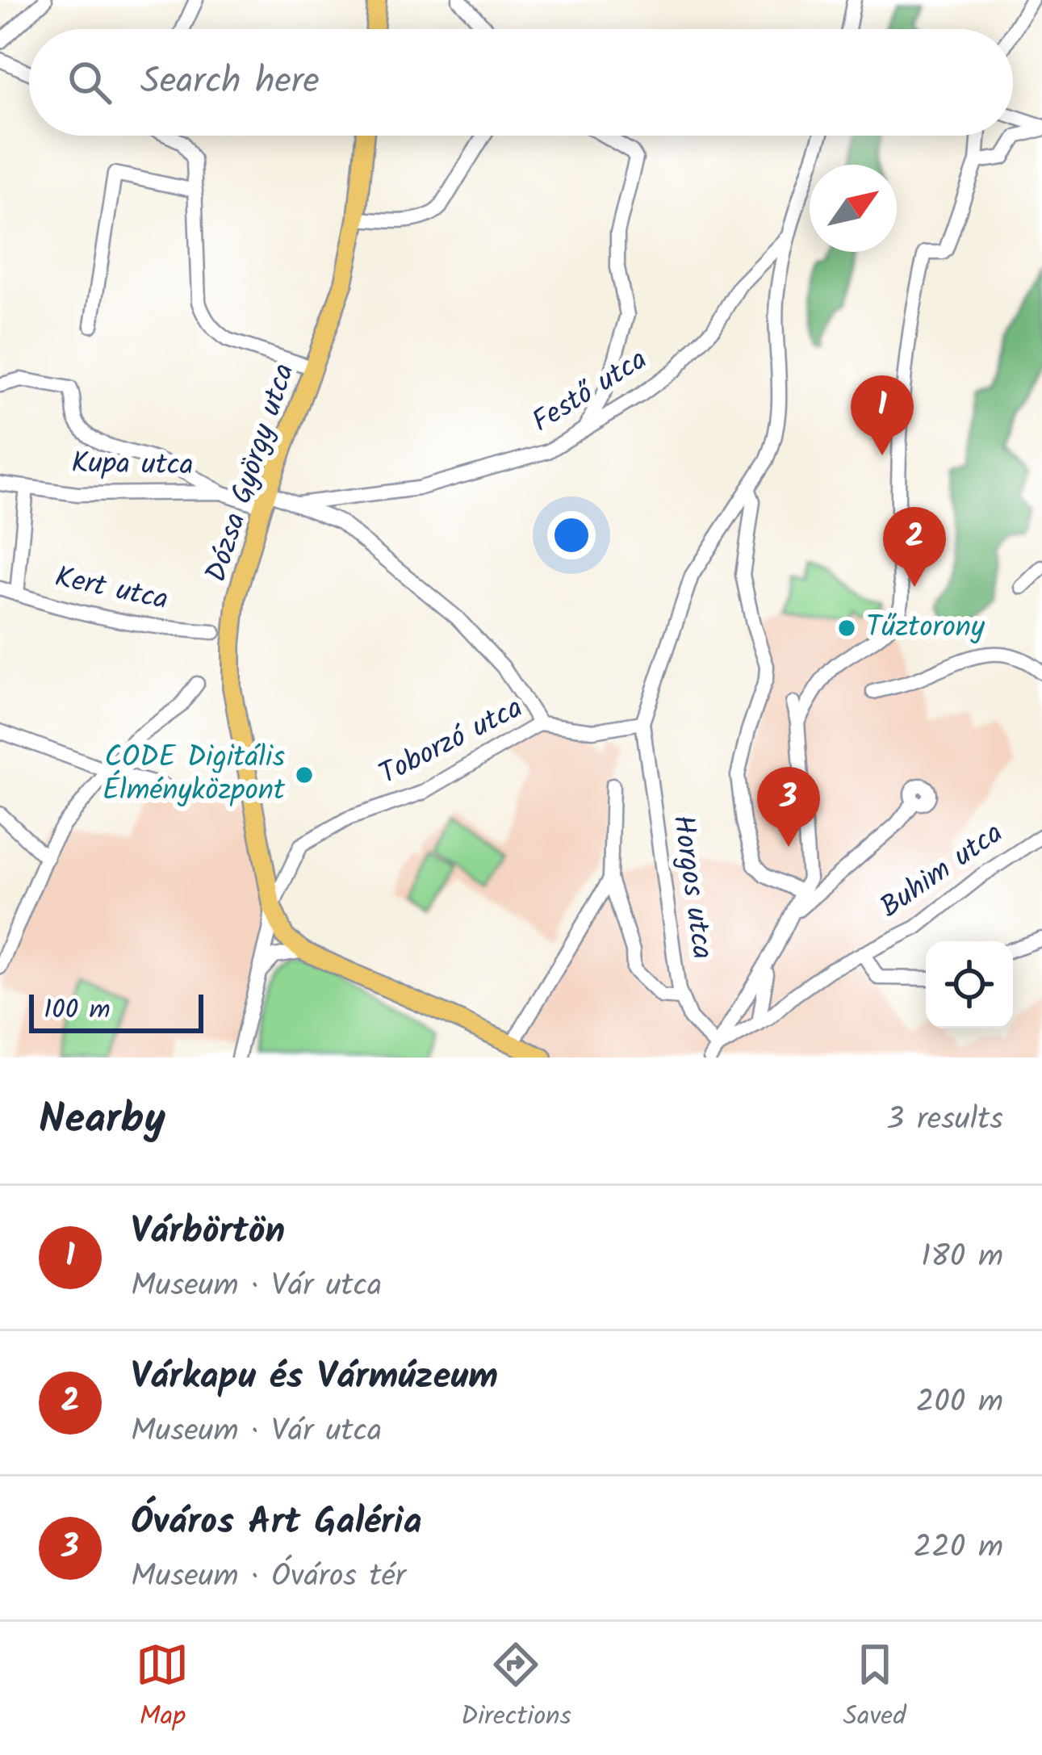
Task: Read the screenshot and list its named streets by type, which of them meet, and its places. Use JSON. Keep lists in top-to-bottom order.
{
  "streets": {
    "main road": ["Dózsa György utca"],
    "street": [
      "Festő utca",
      "Kupa utca",
      "Kert utca",
      "Toborzó utca",
      "Buhim utca",
      "Horgos utca"
    ]
  },
  "crossings": [
    ["Festő utca", "Kupa utca"],
    ["Kupa utca", "Dózsa György utca"],
    ["Kupa utca", "Toborzó utca"],
    ["Dózsa György utca", "Toborzó utca"],
    ["Toborzó utca", "Horgos utca"],
    ["Buhim utca", "Horgos utca"]
  ],
  "places": ["Tűztorony", "CODE Digitális Élményközpont"],
  "scale_bar": "100 m",
  "north": "top right",
  "page": {
    "search": "Search here",
    "pins": ["1", "2", "3"],
    "scale": "100 m",
    "heading": ["Nearby", "3 results"],
    "list": [
      {
        "mark": "1",
        "name": "Várbörtön",
        "note": "Museum · Vár utca",
        "value": "180 m"
      },
      {
        "mark": "2",
        "name": "Várkapu és Vármúzeum",
        "note": "Museum · Vár utca",
        "value": "200 m"
      },
      {
        "mark": "3",
        "name": "Óváros Art Galéria",
        "note": "Museum · Óváros tér",
        "value": "220 m"
      }
    ],
    "nav": ["Map", "Directions", "Saved"]
  }
}
